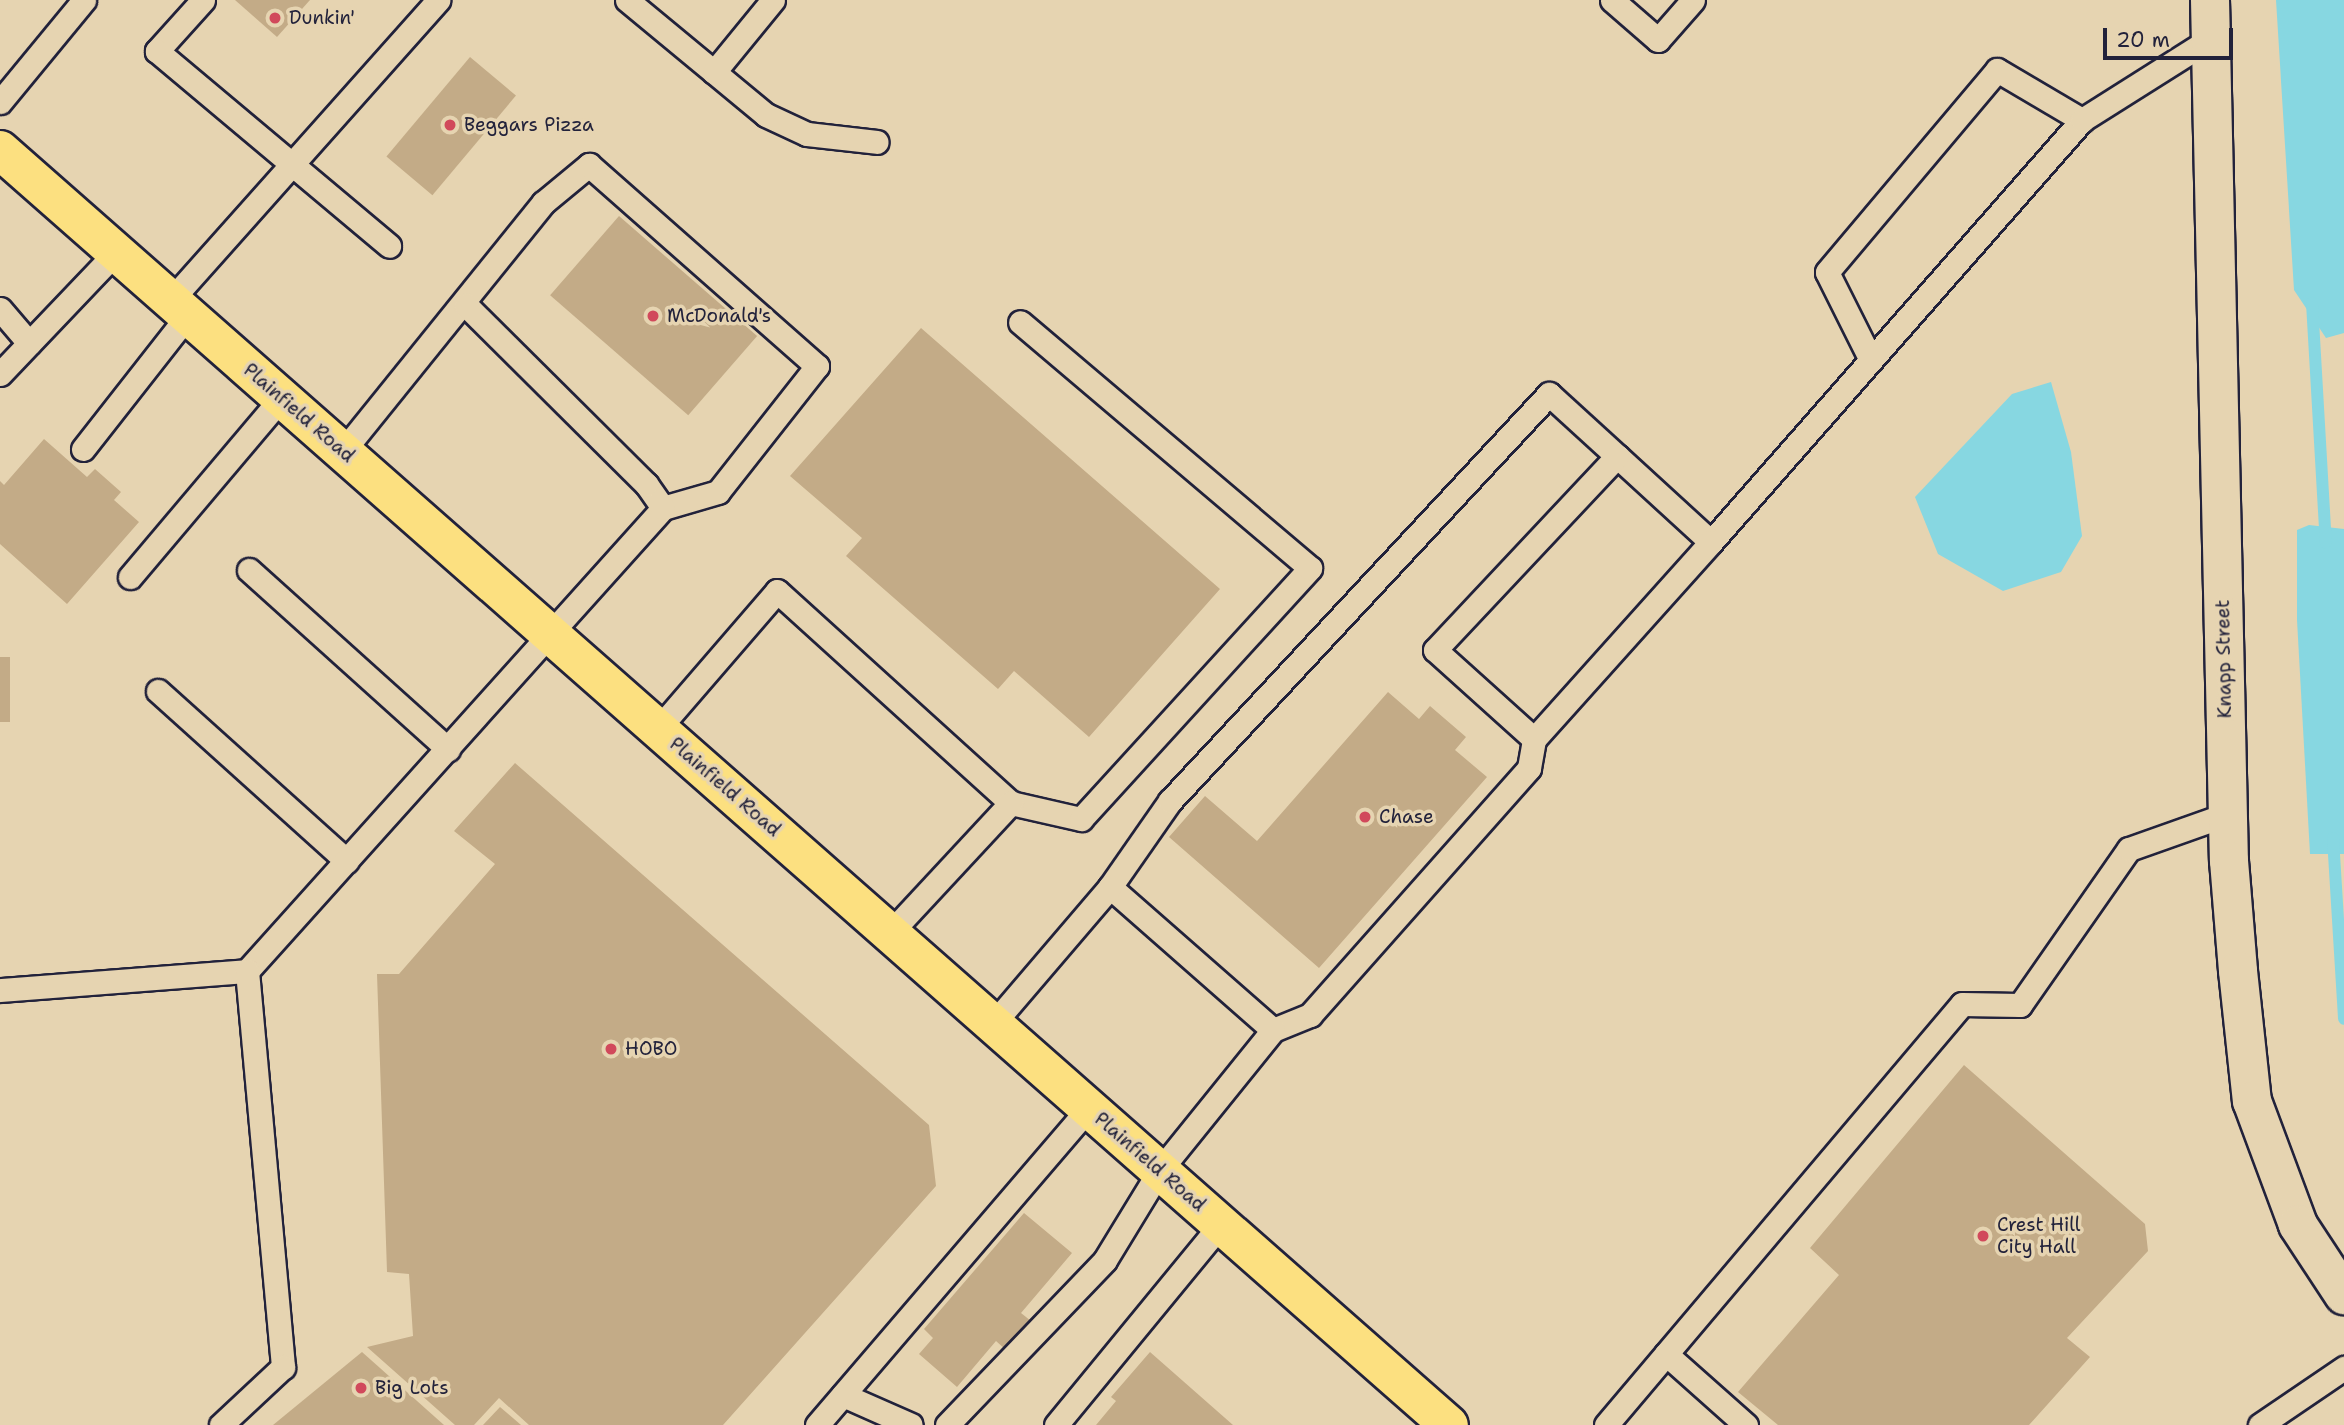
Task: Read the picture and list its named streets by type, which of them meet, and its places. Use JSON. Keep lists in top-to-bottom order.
{
  "streets": {
    "main road": ["Plainfield Road"],
    "street": ["Knapp Street"]
  },
  "places": [
    "Dunkin'",
    "Beggars Pizza",
    "McDonald's",
    "Chase",
    "HOBO",
    "Crest Hill City Hall",
    "Big Lots"
  ],
  "scale_bar": "20 m"
}
